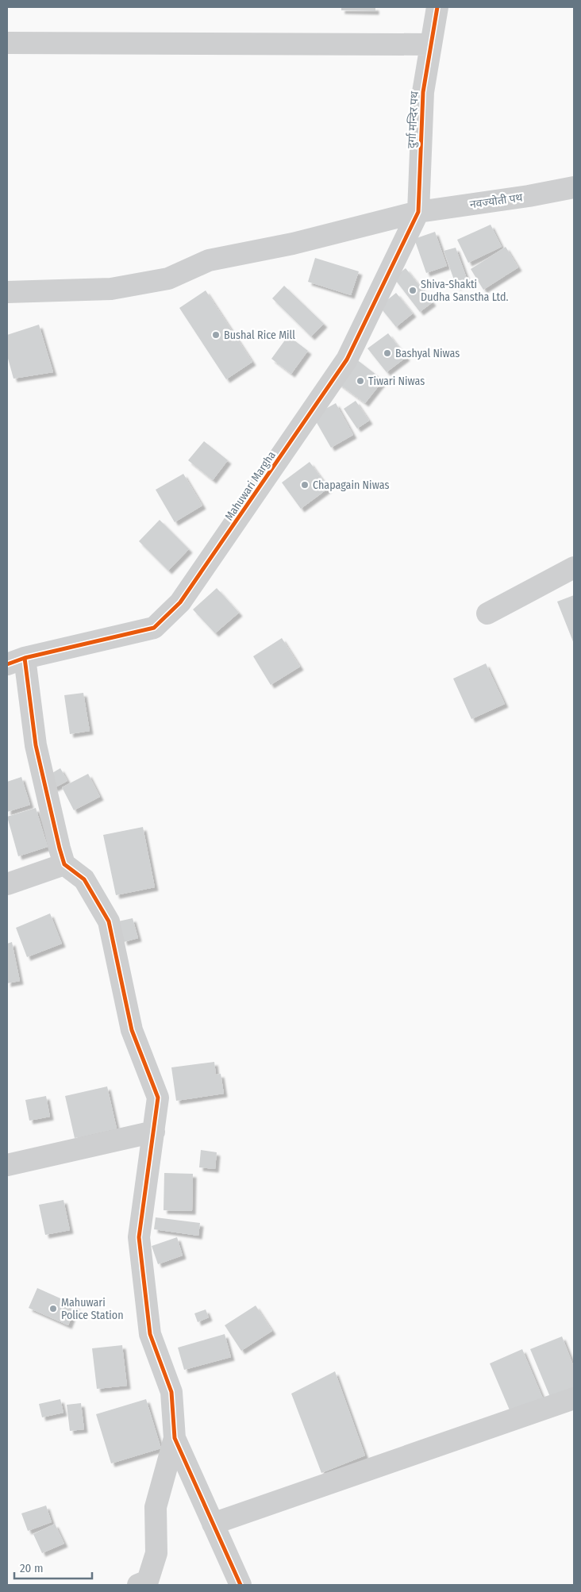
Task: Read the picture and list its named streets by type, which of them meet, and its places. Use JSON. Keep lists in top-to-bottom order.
{
  "streets": {
    "street": ["दुर्गा मन्दिर पथ", "नवज्योती पथ", "Mahuwari Margha"]
  },
  "crossings": [
    ["दुर्गा मन्दिर पथ", "नवज्योती पथ"],
    ["दुर्गा मन्दिर पथ", "Mahuwari Margha"],
    ["नवज्योती पथ", "Mahuwari Margha"]
  ],
  "places": [
    "Shiva-Shakti Dudha Sanstha Ltd.",
    "Bushal Rice Mill",
    "Bashyal Niwas",
    "Tiwari Niwas",
    "Chapagain Niwas",
    "Mahuwari Police Station"
  ],
  "scale_bar": "20 m"
}
